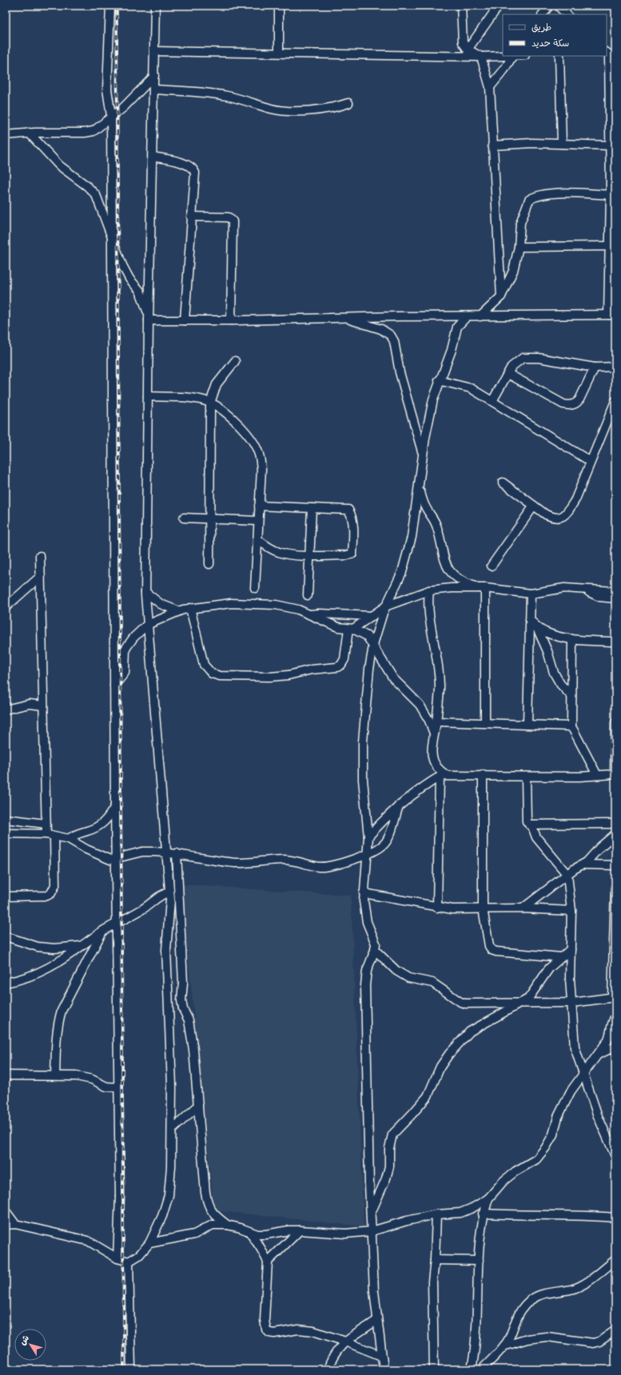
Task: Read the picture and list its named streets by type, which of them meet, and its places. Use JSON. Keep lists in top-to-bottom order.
{
  "legend": ["طريق", "سكة حديد"],
  "north": "top left"
}
